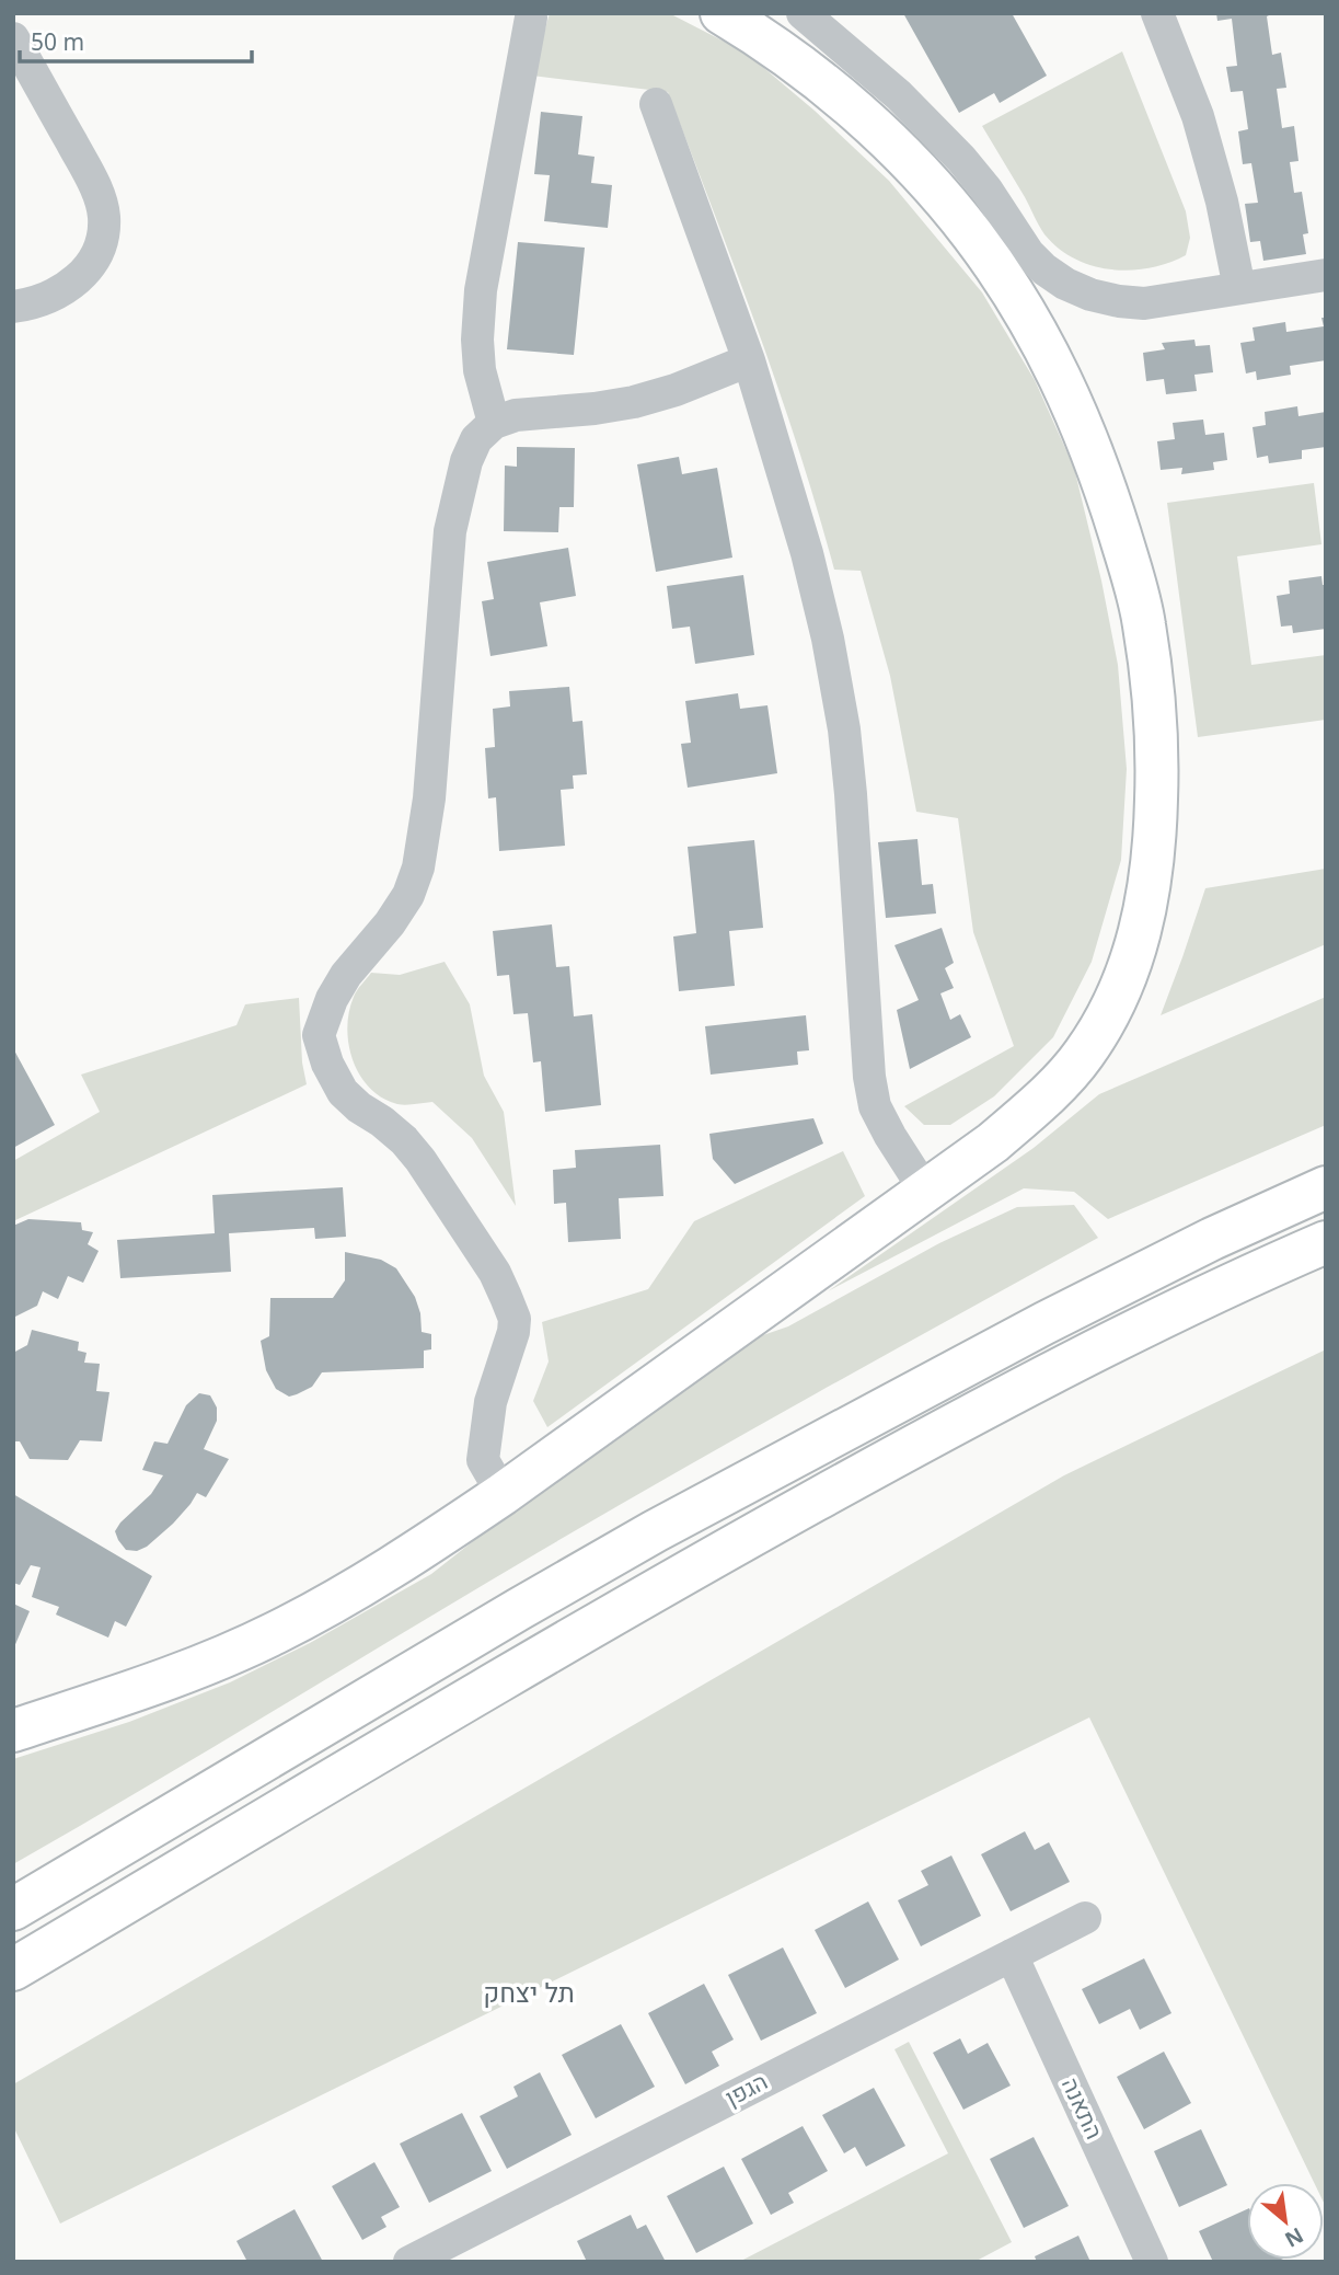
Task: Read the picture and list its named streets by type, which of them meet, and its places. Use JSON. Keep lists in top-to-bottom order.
{
  "streets": {
    "street": ["הגפן", "התאנה"]
  },
  "crossings": [
    ["הגפן", "התאנה"]
  ],
  "districts": ["תל יצחק"],
  "scale_bar": "50 m",
  "north": "bottom right"
}
